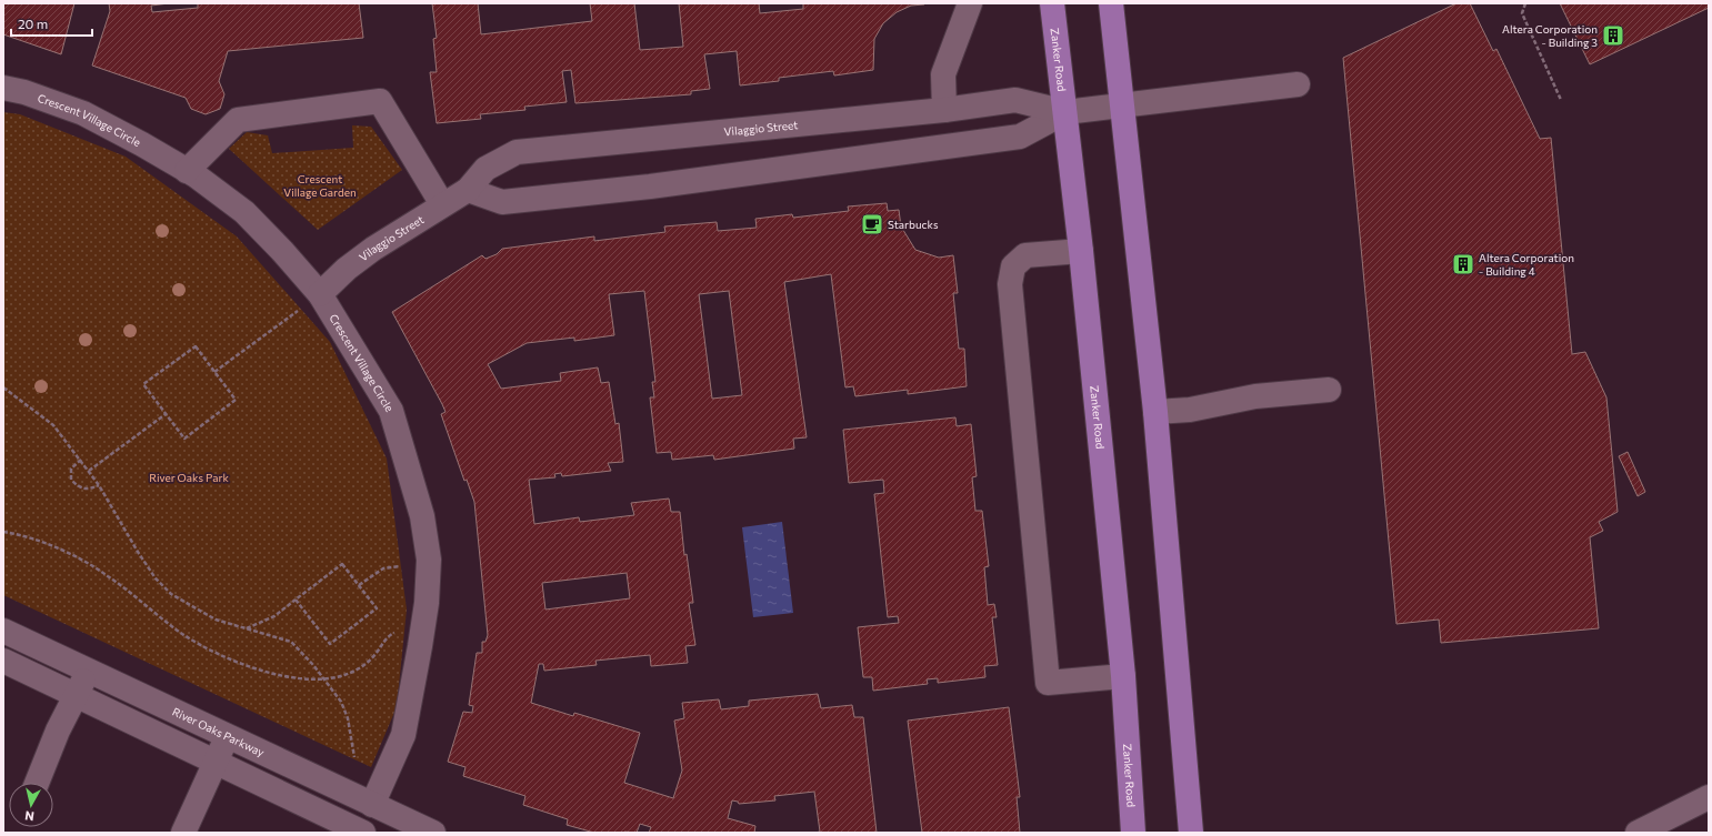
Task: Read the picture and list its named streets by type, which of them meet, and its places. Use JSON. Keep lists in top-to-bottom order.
{
  "streets": {
    "main road": ["Zanker Road"],
    "street": ["Crescent Village Circle", "Vilaggio Street", "River Oaks Parkway"]
  },
  "crossings": [
    ["Zanker Road", "Vilaggio Street"],
    ["Crescent Village Circle", "Vilaggio Street"],
    ["Crescent Village Circle", "River Oaks Parkway"]
  ],
  "parks": ["Crescent Village Garden", "River Oaks Park"],
  "places": {
    "building": ["Altera Corporation - Building 3", "Altera Corporation - Building 4"],
    "cafe": ["Starbucks"]
  },
  "scale_bar": "20 m",
  "north": "bottom"
}
